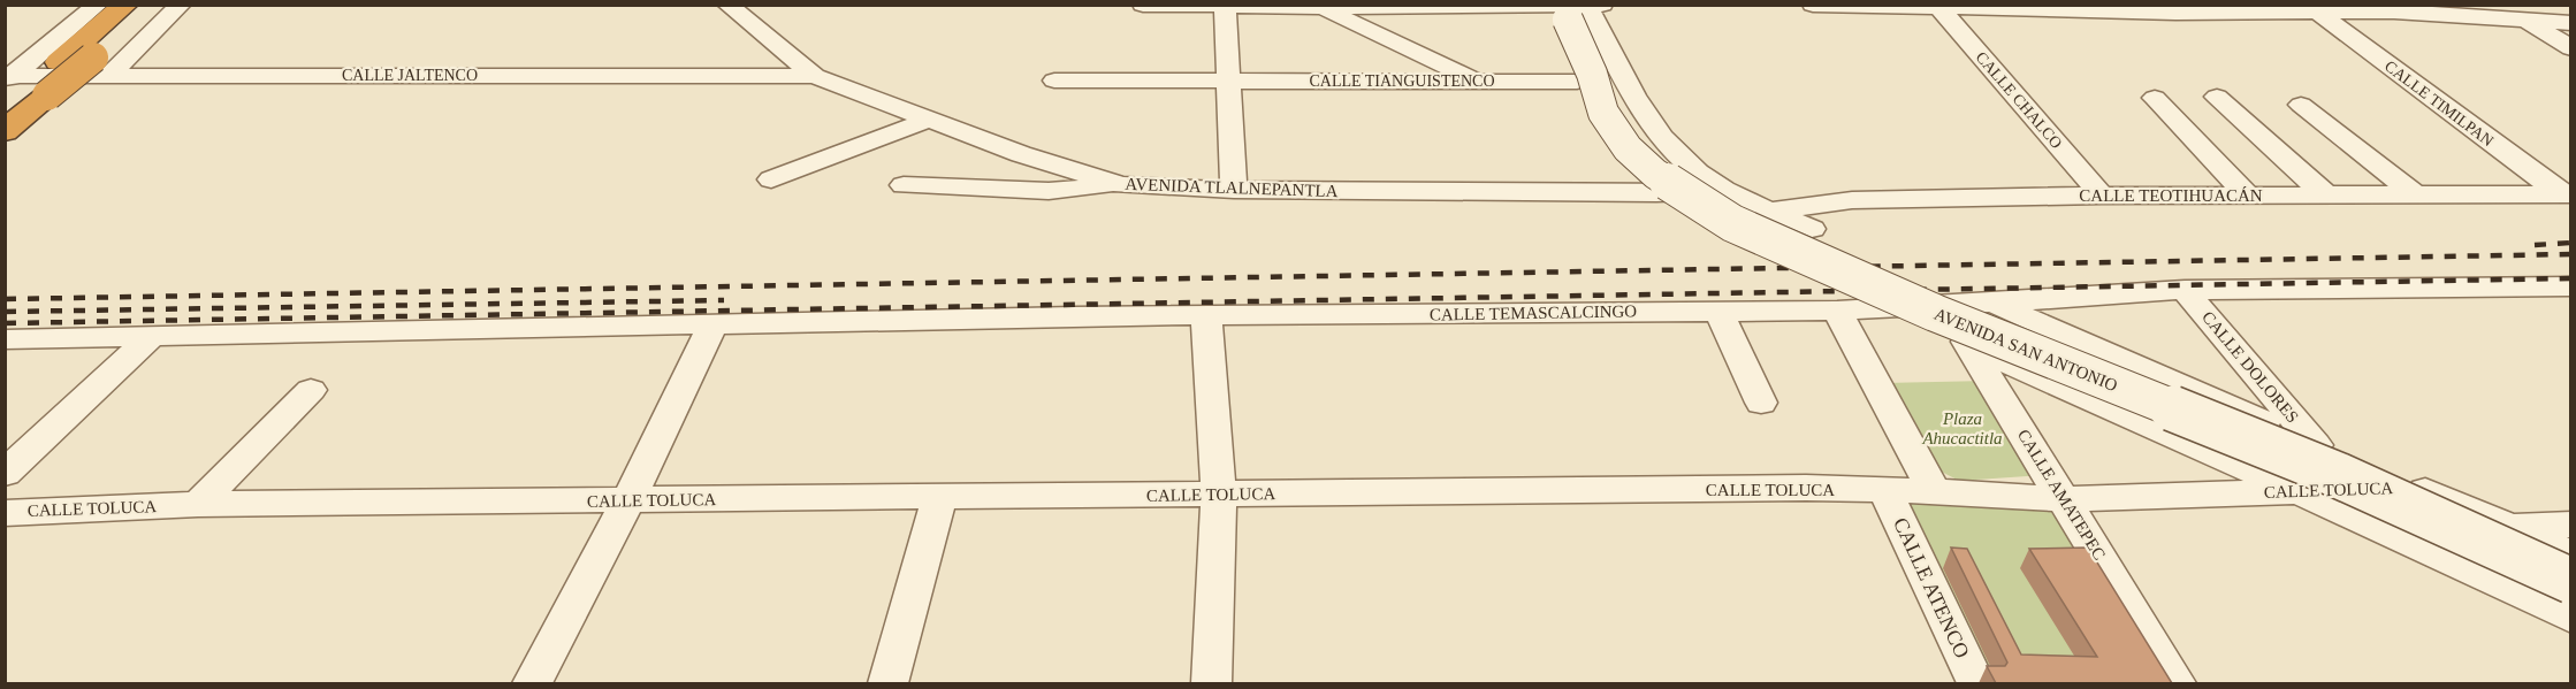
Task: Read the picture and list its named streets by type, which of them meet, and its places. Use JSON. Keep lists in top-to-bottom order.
{
  "streets": {
    "main road": ["AVENIDA SAN ANTONIO"],
    "street": [
      "CALLE JALTENCO",
      "CALLE TIANGUISTENCO",
      "CALLE CHALCO",
      "CALLE TIMILPAN",
      "AVENIDA TLALNEPANTLA",
      "CALLE TEOTIHUACÁN",
      "CALLE TEMASCALCINGO",
      "CALLE DOLORES",
      "CALLE TOLUCA",
      "CALLE AMATEPEC",
      "CALLE ATENCO"
    ]
  },
  "crossings": [
    ["CALLE JALTENCO", "AVENIDA TLALNEPANTLA"],
    ["CALLE CHALCO", "CALLE TEOTIHUACÁN"],
    ["CALLE TIMILPAN", "CALLE TEOTIHUACÁN"],
    ["CALLE TEMASCALCINGO", "AVENIDA SAN ANTONIO"],
    ["CALLE TEMASCALCINGO", "CALLE DOLORES"],
    ["CALLE TEMASCALCINGO", "CALLE AMATEPEC"],
    ["AVENIDA SAN ANTONIO", "CALLE DOLORES"],
    ["AVENIDA SAN ANTONIO", "CALLE TOLUCA"],
    ["AVENIDA SAN ANTONIO", "CALLE AMATEPEC"],
    ["CALLE TOLUCA", "CALLE AMATEPEC"],
    ["CALLE TOLUCA", "CALLE ATENCO"]
  ],
  "parks": ["Plaza Ahucactitla"]
}
